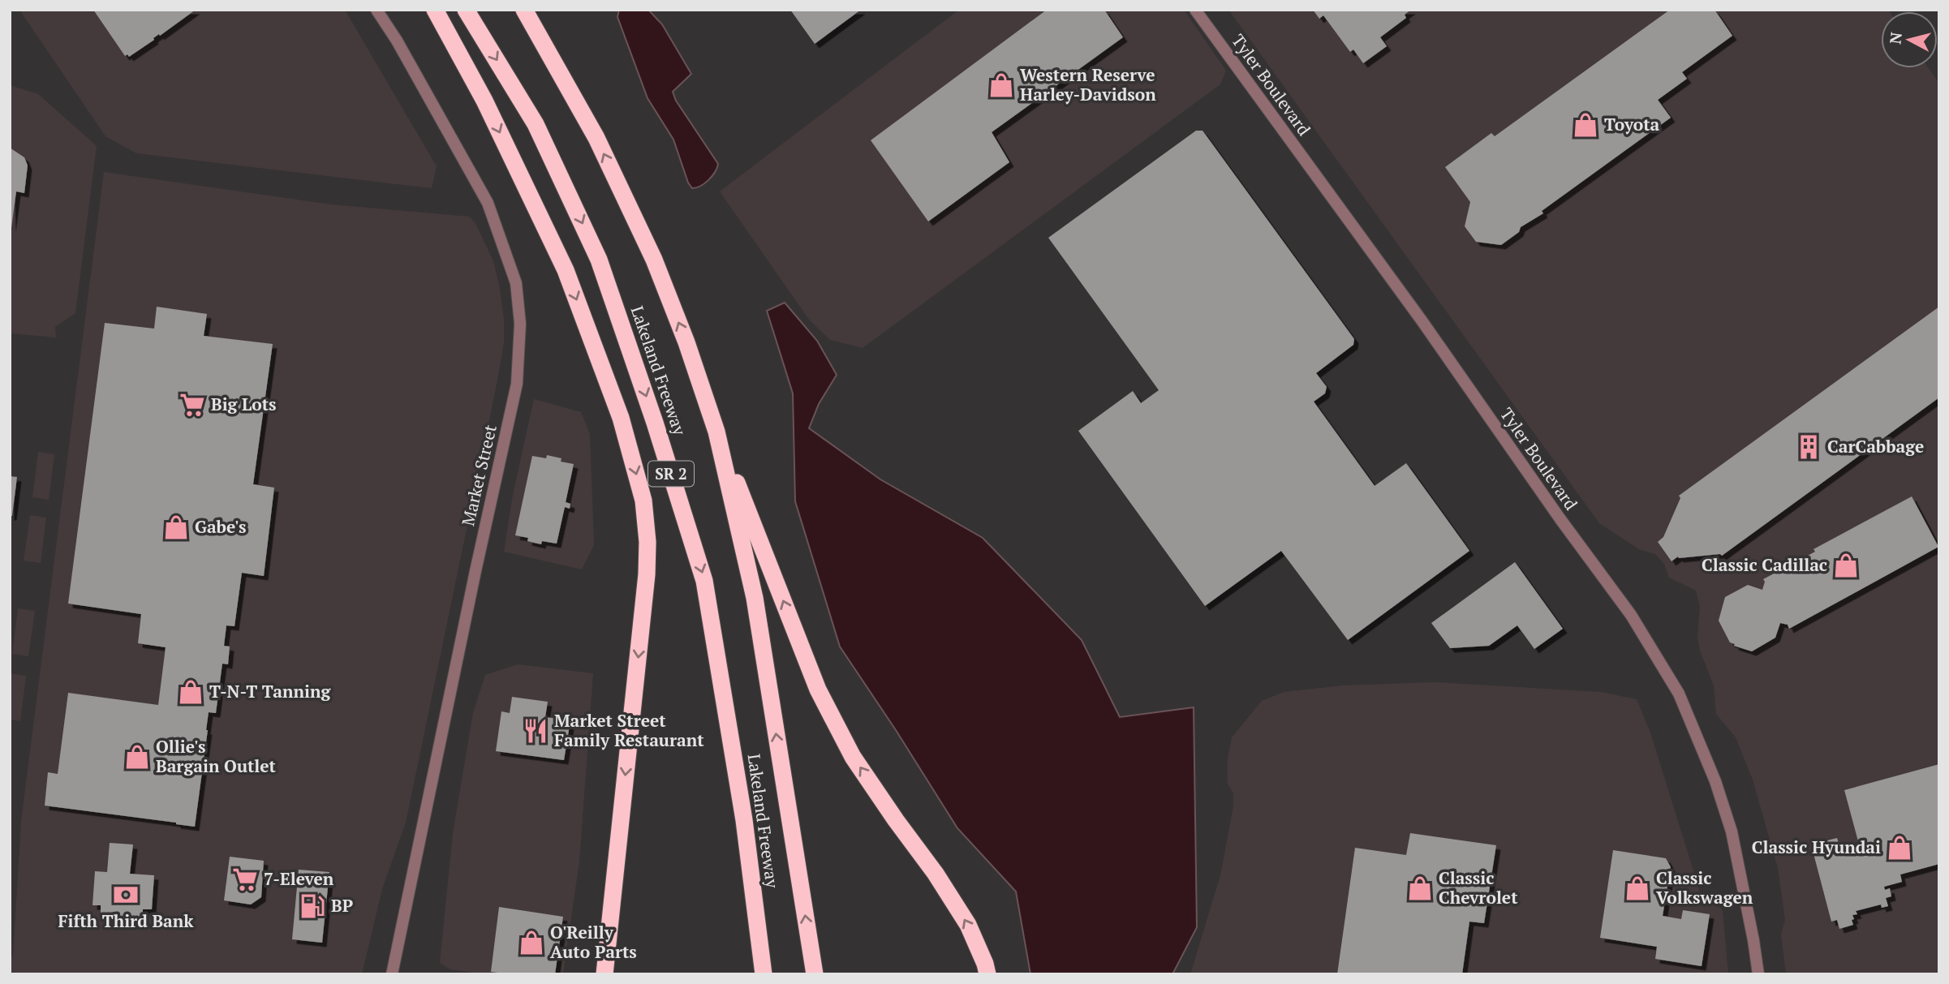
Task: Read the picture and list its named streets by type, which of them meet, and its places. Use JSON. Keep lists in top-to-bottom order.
{
  "streets": {
    "highway": ["Lakeland Freeway", "SR 2"],
    "street": ["Tyler Boulevard", "Market Street"]
  },
  "places": {
    "shop": [
      "Western Reserve Harley-Davidson",
      "Toyota",
      "Gabe's",
      "Classic Cadillac",
      "T-N-T Tanning",
      "Ollie's Bargain Outlet",
      "Classic Hyundai",
      "Classic Chevrolet",
      "Classic Volkswagen",
      "O'Reilly Auto Parts"
    ],
    "supermarket": ["Big Lots", "7-Eleven"],
    "building": ["CarCabbage"],
    "restaurant": ["Market Street Family Restaurant"],
    "bank": ["Fifth Third Bank"],
    "fuel station": ["BP"]
  },
  "north": "left"
}
